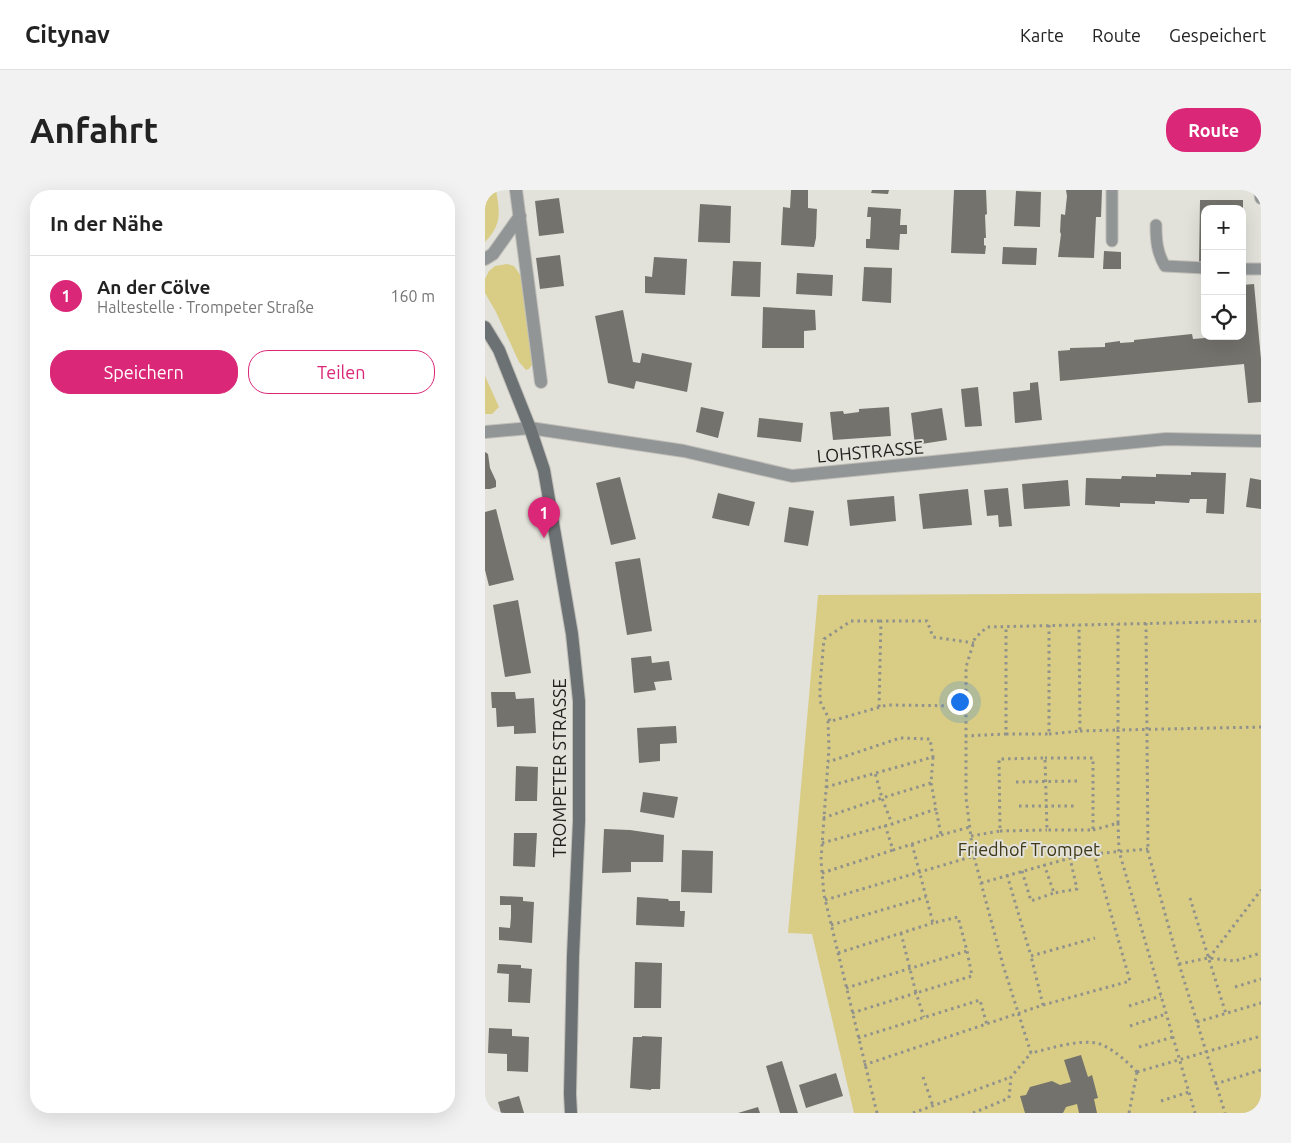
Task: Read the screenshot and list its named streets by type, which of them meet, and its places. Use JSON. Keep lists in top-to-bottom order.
{
  "streets": {
    "street": ["LOHSTRASSE", "TROMPETER STRASSE"]
  },
  "crossings": [
    ["LOHSTRASSE", "TROMPETER STRASSE"]
  ],
  "parks": ["Friedhof Trompet"],
  "page": {
    "header": "Citynav",
    "nav": ["Karte", "Route", "Gespeichert"],
    "buttons": [
      "Route",
      ["Speichern", "Teilen"]
    ],
    "title": "Anfahrt",
    "heading": "In der Nähe",
    "map_buttons": ["+", "−"],
    "list": [
      {
        "mark": "1",
        "name": "An der Cölve",
        "note": "Haltestelle · Trompeter Straße",
        "value": "160 m"
      }
    ],
    "pins": "1"
  }
}
